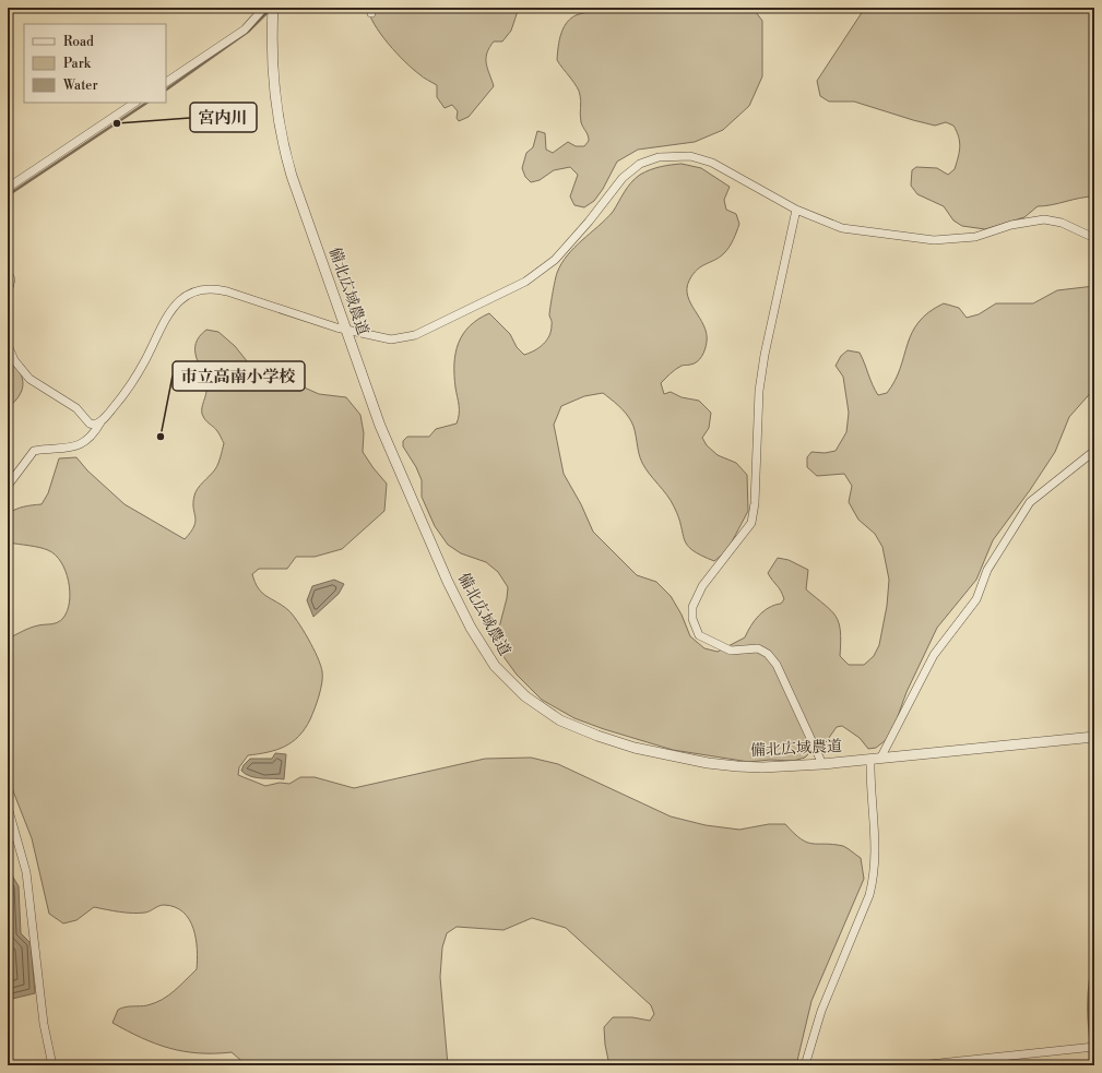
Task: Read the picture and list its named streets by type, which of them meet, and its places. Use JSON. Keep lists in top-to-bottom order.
{
  "streets": {
    "street": ["備北広域農道"]
  },
  "places": ["宮内川", "市立高南小学校"],
  "legend": ["Road", "Park", "Water"]
}
